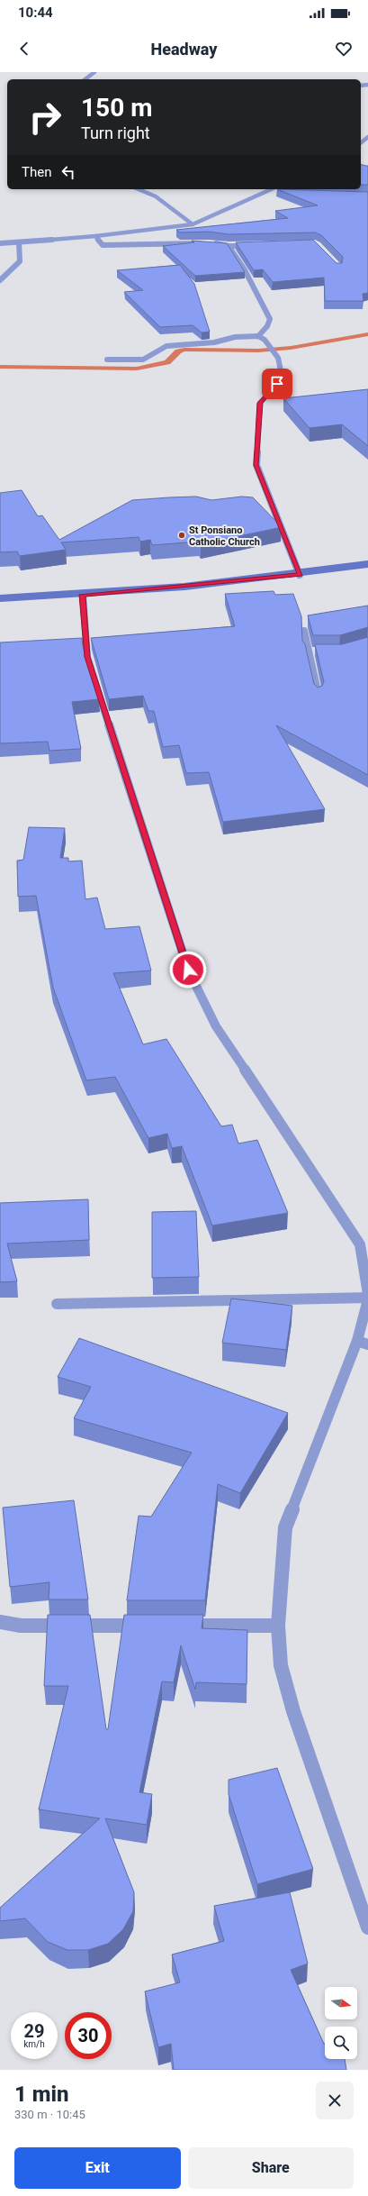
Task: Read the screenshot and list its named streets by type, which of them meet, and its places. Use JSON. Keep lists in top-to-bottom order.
{
  "places": ["St Ponsiano Catholic Church"],
  "north": "right",
  "page": {
    "status": "10:44",
    "header": "Headway",
    "turn": ["150 m", "Turn right"],
    "then": "Then",
    "speed": "29 km/h",
    "limit": "30",
    "heading": ["1 min", "330 m · 10:45"],
    "buttons": ["Exit", "Share"]
  }
}
